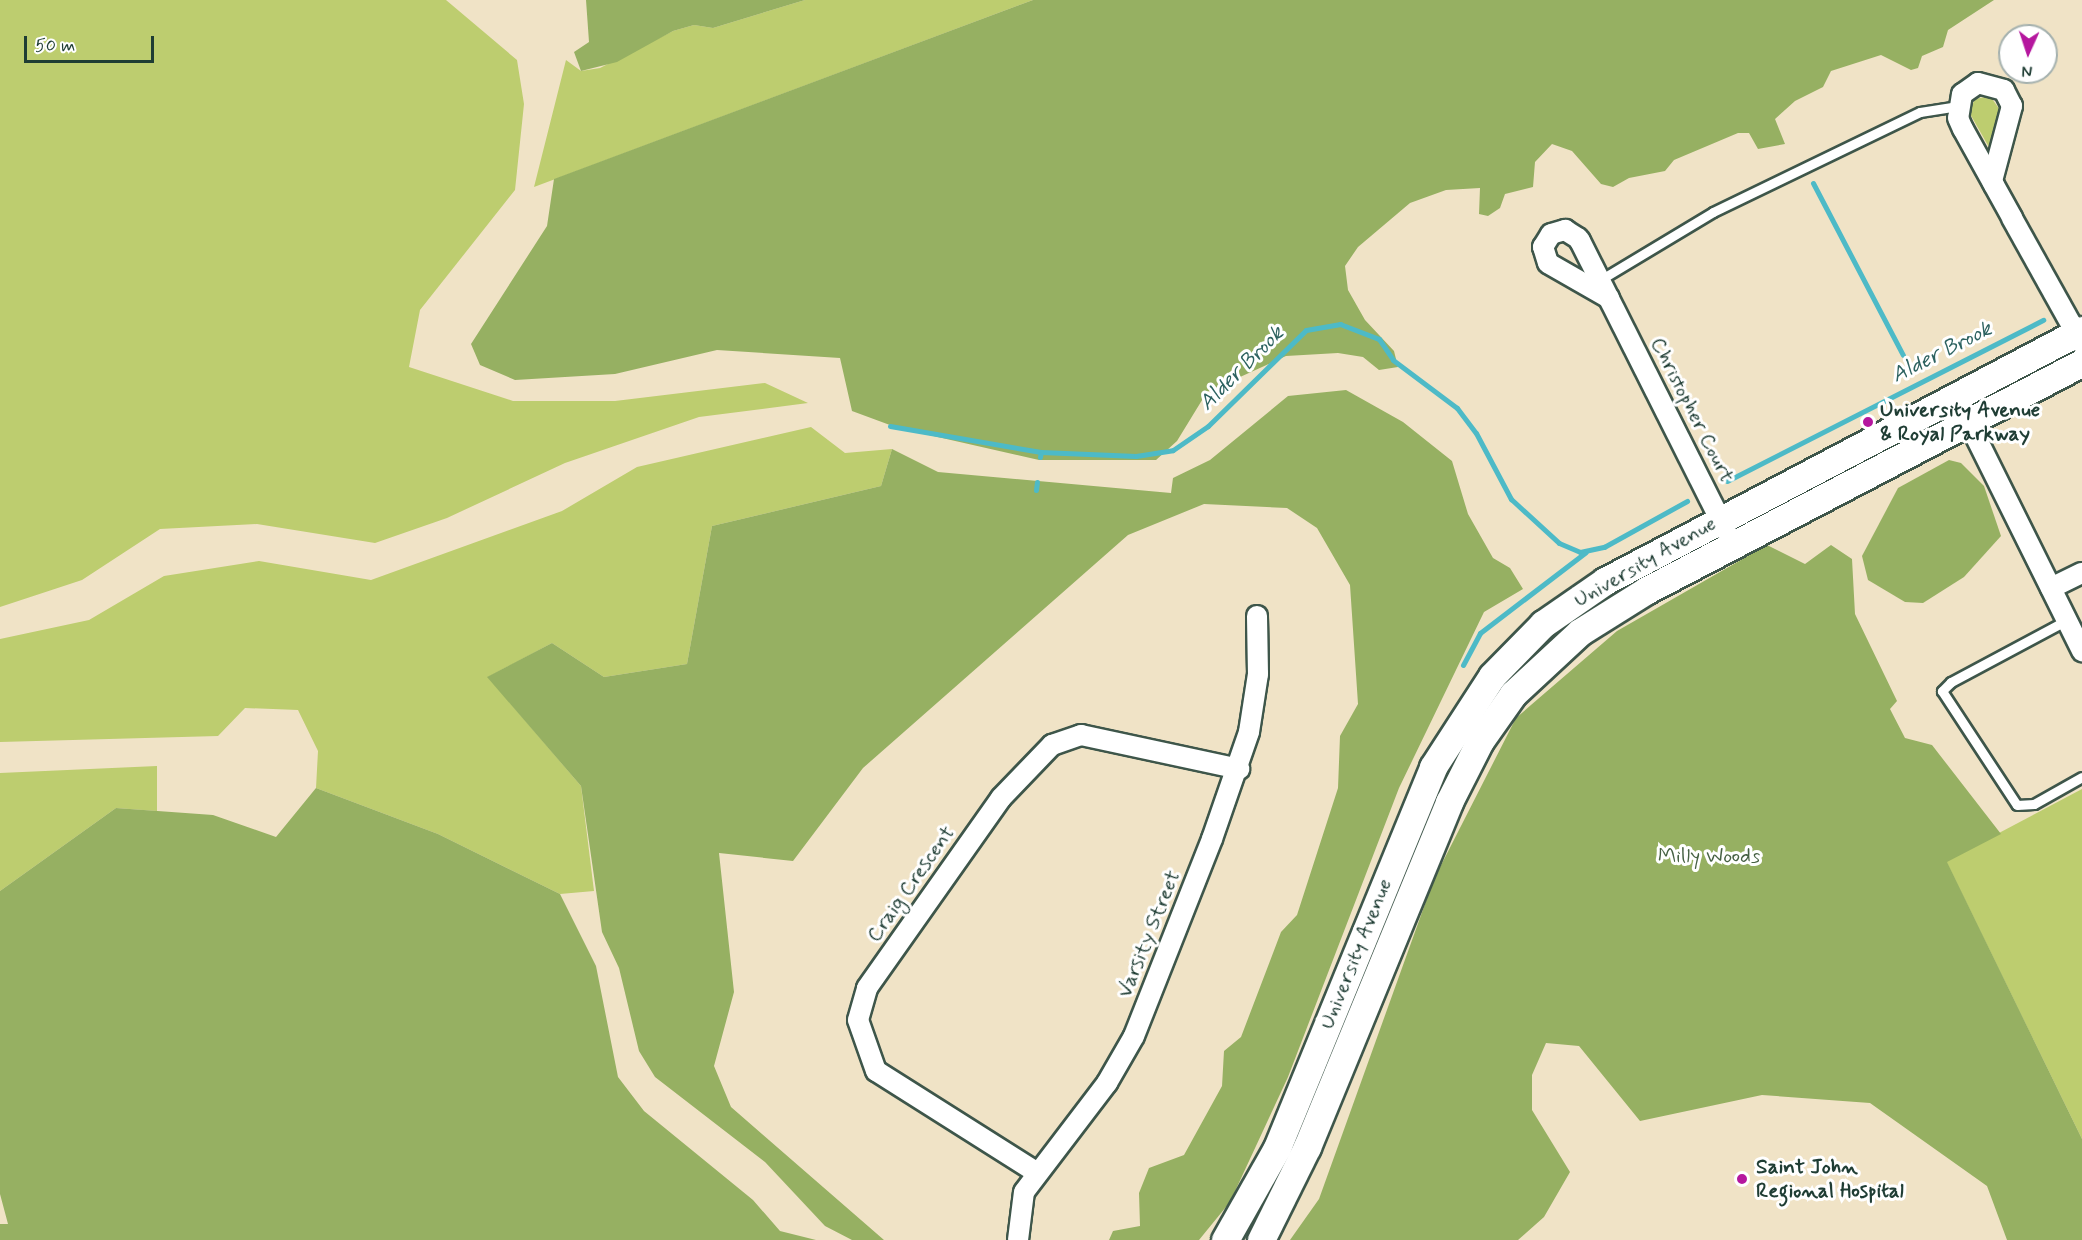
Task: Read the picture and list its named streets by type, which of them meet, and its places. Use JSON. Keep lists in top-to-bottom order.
{
  "streets": {
    "main road": ["University Avenue"],
    "street": ["Christopher Court", "Craig Crescent", "Varsity Street"]
  },
  "crossings": [
    ["Christopher Court", "University Avenue"],
    ["Craig Crescent", "Varsity Street"]
  ],
  "water": ["Alder Brook"],
  "parks": ["Milly Woods"],
  "places": ["University Avenue & Royal Parkway", "Saint John Regional Hospital"],
  "scale_bar": "50 m",
  "north": "bottom"
}
